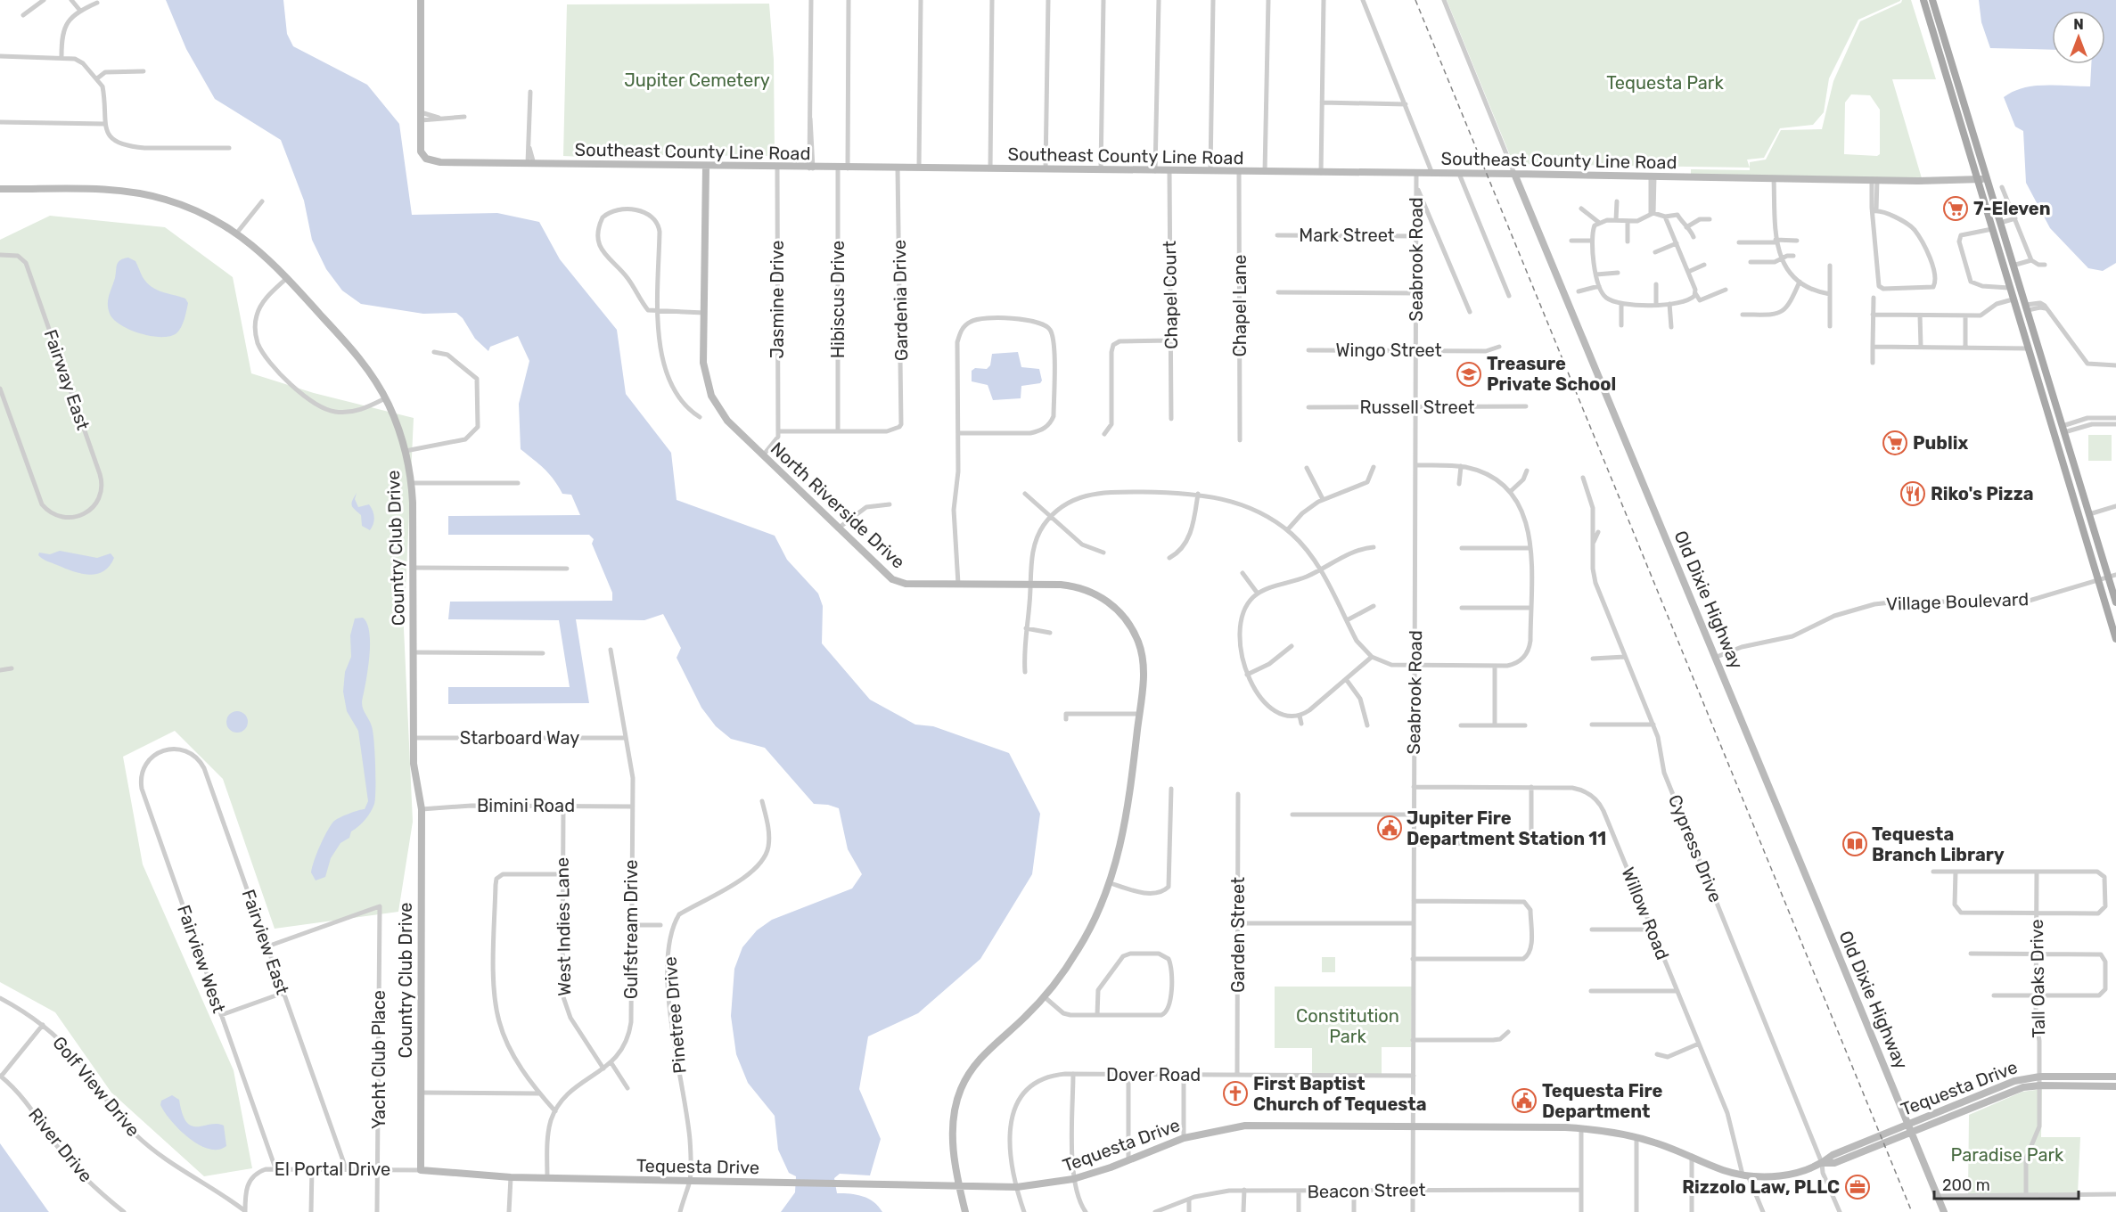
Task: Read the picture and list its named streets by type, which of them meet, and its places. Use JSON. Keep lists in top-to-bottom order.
{
  "streets": {
    "street": [
      "Southeast County Line Road",
      "Mark Street",
      "Seabrook Road",
      "Chapel Court",
      "Jasmine Drive",
      "Hibiscus Drive",
      "Gardenia Drive",
      "Chapel Lane",
      "Wingo Street",
      "Fairway East",
      "Russell Street",
      "North Riverside Drive",
      "Country Club Drive",
      "Old Dixie Highway",
      "Village Boulevard",
      "Starboard Way",
      "Bimini Road",
      "Cypress Drive",
      "Willow Road",
      "West Indies Lane",
      "Gulfstream Drive",
      "Garden Street",
      "Fairview East",
      "Fairview West",
      "Tall Oaks Drive",
      "Pinetree Drive",
      "Yacht Club Place",
      "Dover Road",
      "Golf View Drive",
      "Tequesta Drive",
      "River Drive",
      "El Portal Drive",
      "Beacon Street"
    ]
  },
  "crossings": [
    ["Southeast County Line Road", "Seabrook Road"],
    ["Southeast County Line Road", "Chapel Court"],
    ["Southeast County Line Road", "Jasmine Drive"],
    ["Southeast County Line Road", "Hibiscus Drive"],
    ["Southeast County Line Road", "Gardenia Drive"],
    ["Southeast County Line Road", "Chapel Lane"],
    ["Southeast County Line Road", "North Riverside Drive"],
    ["Southeast County Line Road", "Old Dixie Highway"],
    ["Mark Street", "Seabrook Road"],
    ["Seabrook Road", "Wingo Street"],
    ["Seabrook Road", "Russell Street"],
    ["Seabrook Road", "Willow Road"],
    ["Seabrook Road", "Dover Road"],
    ["Seabrook Road", "Tequesta Drive"],
    ["Seabrook Road", "Beacon Street"],
    ["Hibiscus Drive", "Gardenia Drive"],
    ["North Riverside Drive", "Tequesta Drive"],
    ["Country Club Drive", "Starboard Way"],
    ["Country Club Drive", "Bimini Road"],
    ["Country Club Drive", "Tequesta Drive"],
    ["Country Club Drive", "El Portal Drive"],
    ["Old Dixie Highway", "Village Boulevard"],
    ["Old Dixie Highway", "Tequesta Drive"],
    ["Starboard Way", "Gulfstream Drive"],
    ["Bimini Road", "West Indies Lane"],
    ["Bimini Road", "Gulfstream Drive"],
    ["Cypress Drive", "Tequesta Drive"],
    ["Willow Road", "Tequesta Drive"],
    ["West Indies Lane", "Gulfstream Drive"],
    ["Gulfstream Drive", "Tequesta Drive"],
    ["Garden Street", "Dover Road"],
    ["Fairview East", "Fairview West"],
    ["Fairview East", "Yacht Club Place"],
    ["Fairview East", "El Portal Drive"],
    ["Fairview West", "El Portal Drive"],
    ["Tall Oaks Drive", "Tequesta Drive"],
    ["Pinetree Drive", "Tequesta Drive"],
    ["Yacht Club Place", "El Portal Drive"],
    ["Dover Road", "Tequesta Drive"],
    ["Golf View Drive", "El Portal Drive"],
    ["Tequesta Drive", "El Portal Drive"]
  ],
  "parks": [
    "Jupiter Cemetery",
    "Tequesta Park",
    "Constitution Park",
    "Paradise Park"
  ],
  "places": {
    "supermarket": ["7-Eleven", "Publix"],
    "school or university": ["Treasure Private School"],
    "restaurant": ["Riko's Pizza"],
    "public building": ["Jupiter Fire Department Station 11", "Tequesta Fire Department"],
    "library": ["Tequesta Branch Library"],
    "church": ["First Baptist Church of Tequesta"],
    "office": ["Rizzolo Law, PLLC"]
  },
  "scale_bar": "200 m",
  "north": "top"
}
